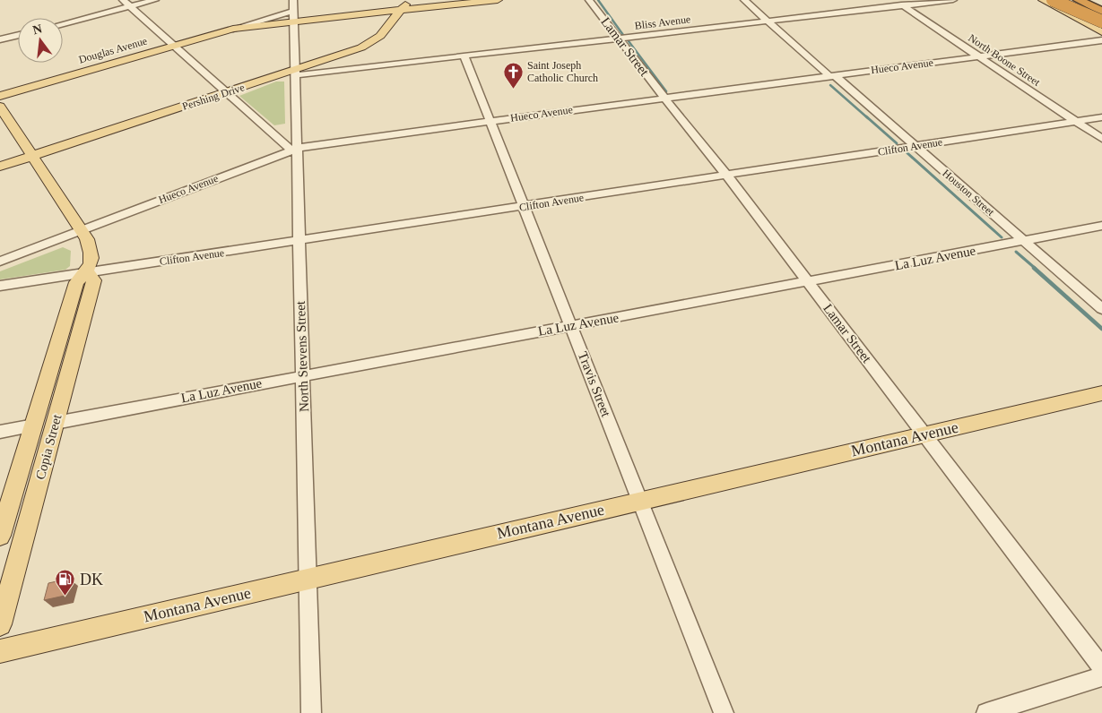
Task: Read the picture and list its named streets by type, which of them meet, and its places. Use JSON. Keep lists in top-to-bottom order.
{
  "streets": {
    "main road": [
      "Douglas Avenue",
      "Pershing Drive",
      "Montana Avenue",
      "Copia Street"
    ],
    "street": [
      "Bliss Avenue",
      "Lamar Street",
      "North Boone Street",
      "Hueco Avenue",
      "Clifton Avenue",
      "Houston Street",
      "La Luz Avenue",
      "North Stevens Street",
      "Travis Street"
    ]
  },
  "crossings": [
    ["Bliss Avenue", "Lamar Street"],
    ["Bliss Avenue", "North Boone Street"],
    ["Bliss Avenue", "Pershing Drive"],
    ["Bliss Avenue", "Houston Street"],
    ["Bliss Avenue", "North Stevens Street"],
    ["Bliss Avenue", "Travis Street"],
    ["Lamar Street", "Hueco Avenue"],
    ["Lamar Street", "Clifton Avenue"],
    ["Lamar Street", "La Luz Avenue"],
    ["Lamar Street", "Montana Avenue"],
    ["Douglas Avenue", "North Stevens Street"],
    ["North Boone Street", "Hueco Avenue"],
    ["North Boone Street", "Clifton Avenue"],
    ["Hueco Avenue", "Houston Street"],
    ["Hueco Avenue", "North Stevens Street"],
    ["Hueco Avenue", "Travis Street"],
    ["Hueco Avenue", "Copia Street"],
    ["Pershing Drive", "North Stevens Street"],
    ["Pershing Drive", "Copia Street"],
    ["Clifton Avenue", "Houston Street"],
    ["Clifton Avenue", "North Stevens Street"],
    ["Clifton Avenue", "Travis Street"],
    ["Clifton Avenue", "Copia Street"],
    ["Houston Street", "La Luz Avenue"],
    ["La Luz Avenue", "North Stevens Street"],
    ["La Luz Avenue", "Travis Street"],
    ["La Luz Avenue", "Copia Street"],
    ["North Stevens Street", "Montana Avenue"],
    ["Travis Street", "Montana Avenue"]
  ],
  "places": {
    "church": ["Saint Joseph Catholic Church"],
    "fuel station": ["DK"]
  },
  "north": "top"
}
